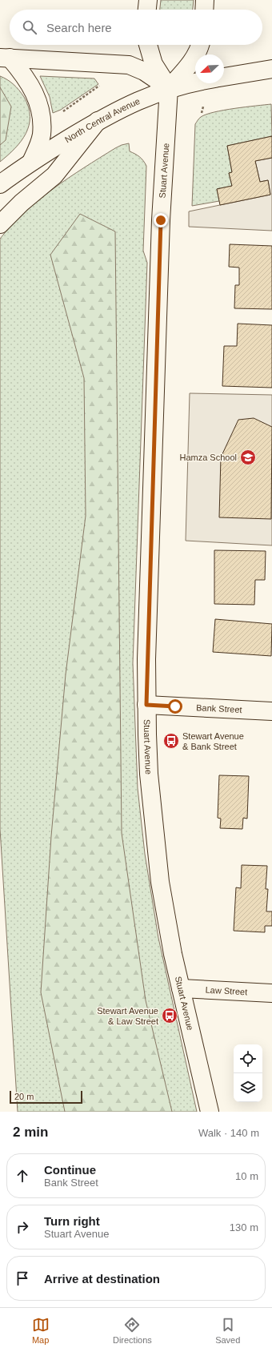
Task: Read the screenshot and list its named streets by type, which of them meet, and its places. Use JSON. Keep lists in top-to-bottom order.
{
  "streets": {
    "main road": [
      "North Central Avenue",
      "Stuart Avenue",
      "Bank Street",
      "Law Street"
    ]
  },
  "crossings": [
    ["North Central Avenue", "Stuart Avenue"],
    ["Stuart Avenue", "Bank Street"],
    ["Stuart Avenue", "Law Street"]
  ],
  "places": {
    "school or university": ["Hamza School"],
    "bus stop": ["Stewart Avenue & Bank Street", "Stewart Avenue & Law Street"]
  },
  "scale_bar": "20 m",
  "north": "bottom left",
  "page": {
    "search": "Search here",
    "scale": "20 m",
    "heading": ["2 min", "Walk · 140 m"],
    "list": [
      ["Continue", "Bank Street", "10 m"],
      ["Turn right", "Stuart Avenue", "130 m"],
      "Arrive at destination"
    ],
    "nav": ["Map", "Directions", "Saved"]
  }
}
